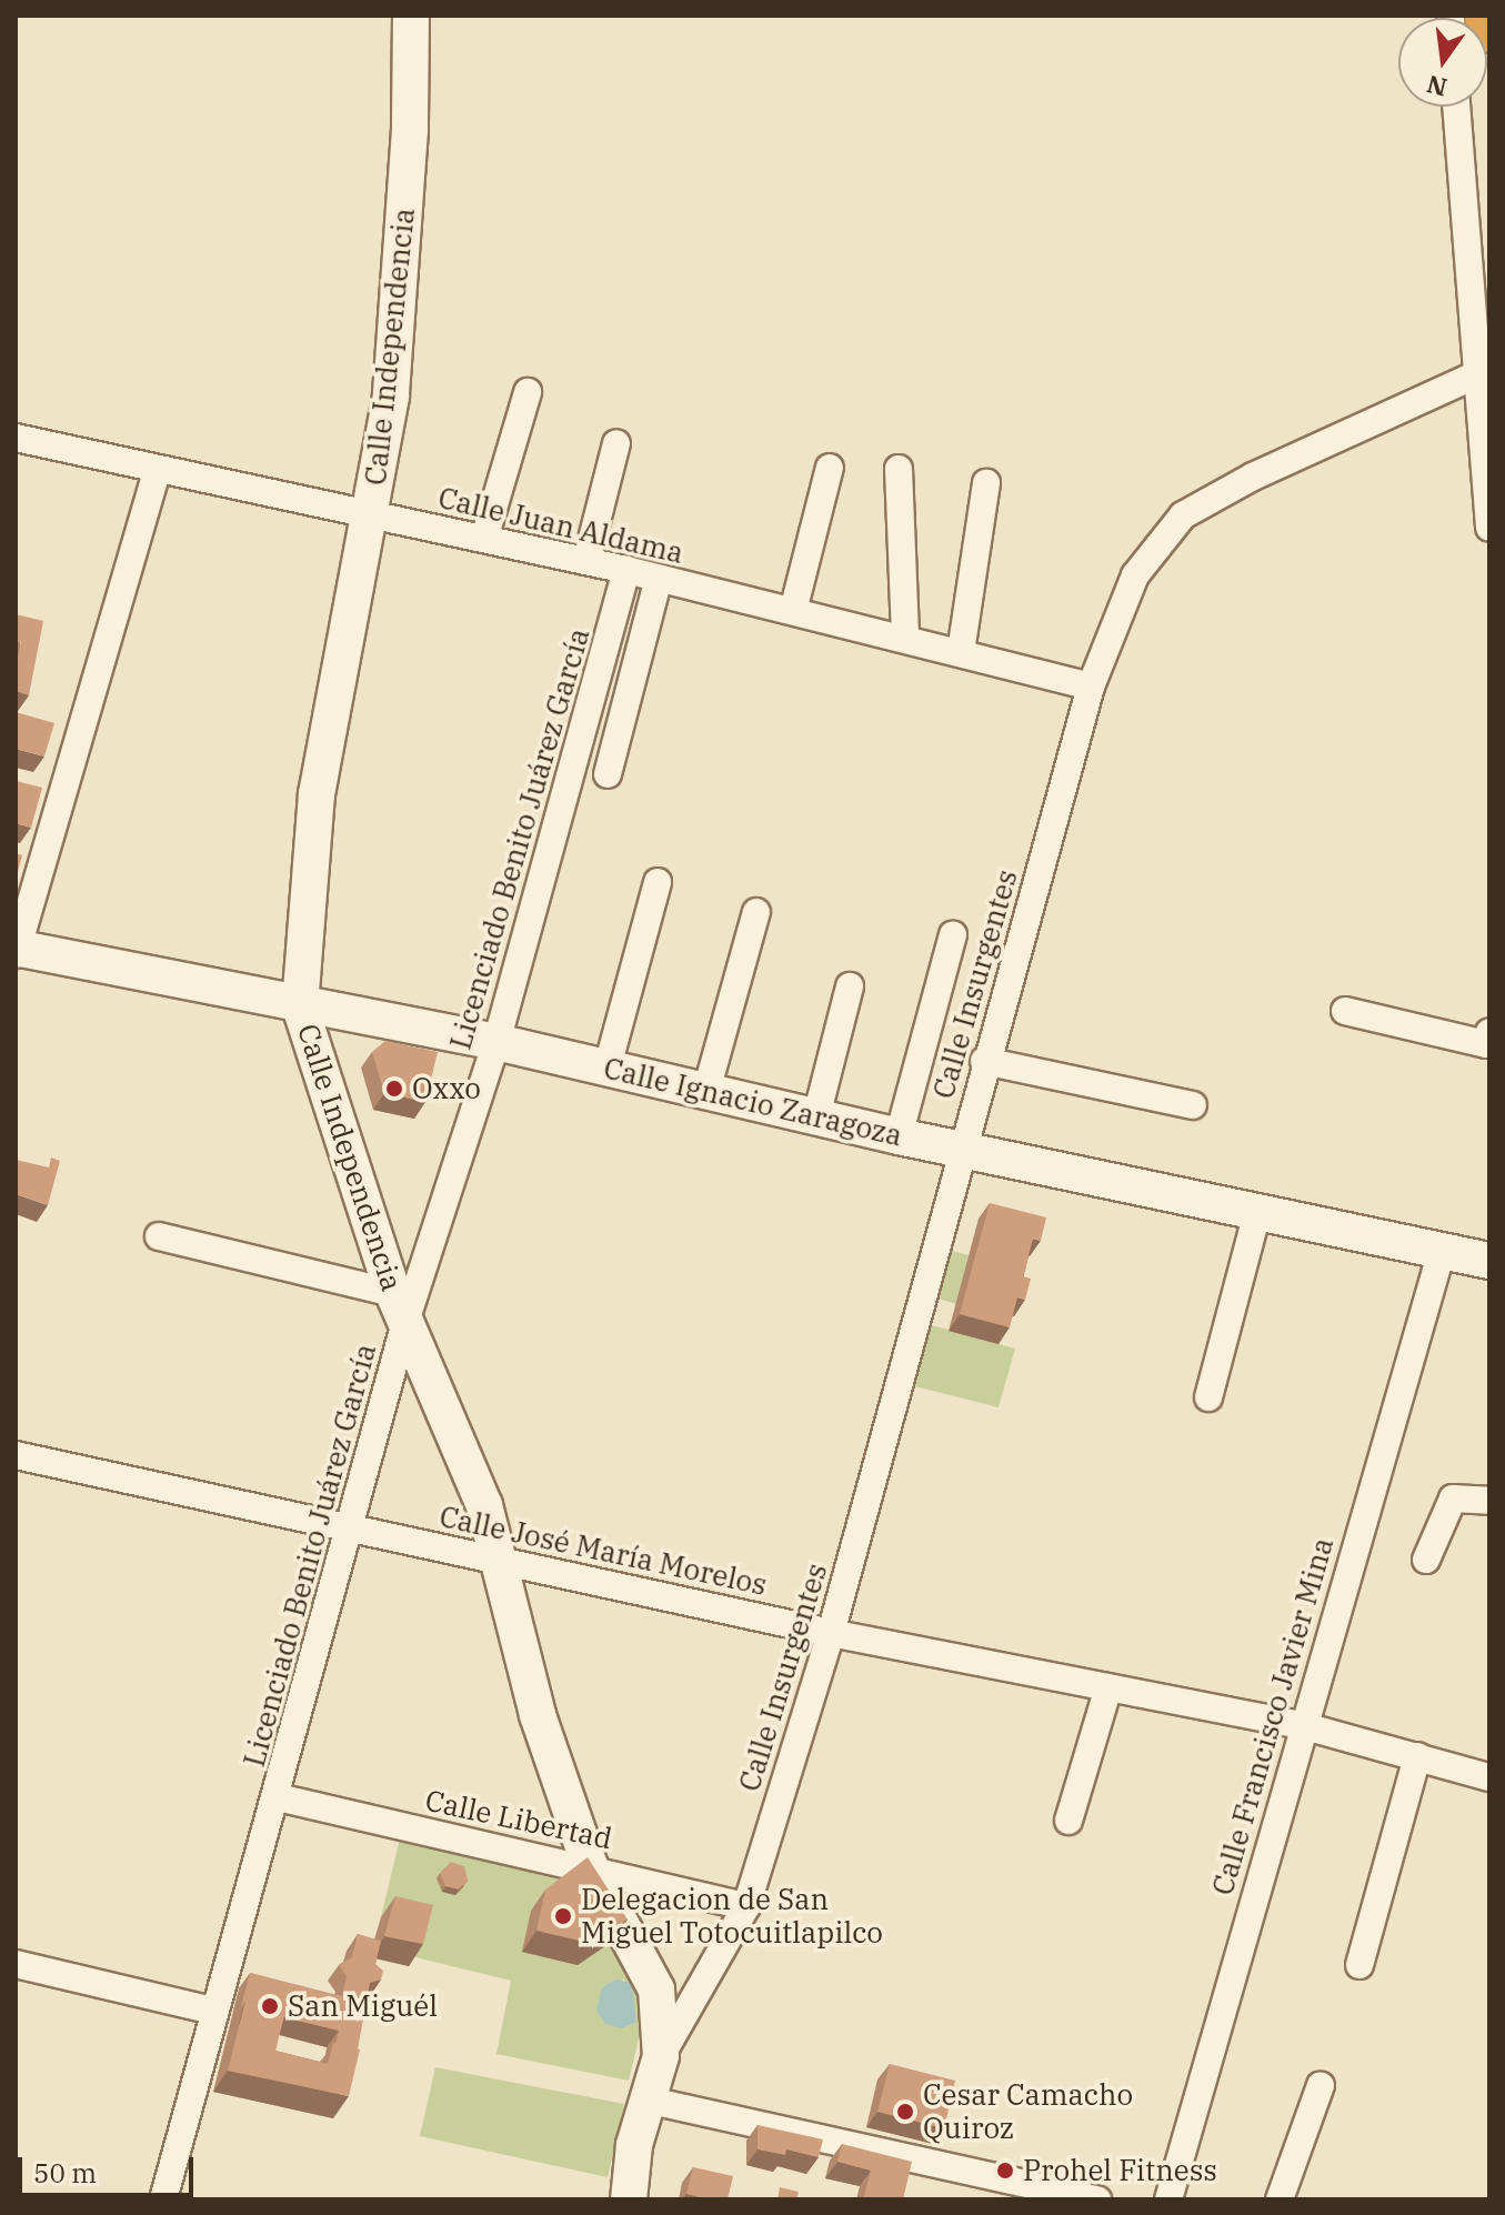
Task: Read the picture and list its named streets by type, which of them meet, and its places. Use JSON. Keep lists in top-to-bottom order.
{
  "streets": {
    "street": [
      "Calle Independencia",
      "Calle Juan Aldama",
      "Licenciado Benito Juárez García",
      "Calle Insurgentes",
      "Calle Ignacio Zaragoza",
      "Calle José María Morelos",
      "Calle Francisco Javier Mina",
      "Calle Libertad"
    ]
  },
  "crossings": [
    ["Calle Independencia", "Calle Juan Aldama"],
    ["Calle Independencia", "Licenciado Benito Juárez García"],
    ["Calle Independencia", "Calle Insurgentes"],
    ["Calle Independencia", "Calle Ignacio Zaragoza"],
    ["Calle Independencia", "Calle José María Morelos"],
    ["Calle Independencia", "Calle Libertad"],
    ["Calle Juan Aldama", "Licenciado Benito Juárez García"],
    ["Calle Juan Aldama", "Calle Insurgentes"],
    ["Licenciado Benito Juárez García", "Calle Ignacio Zaragoza"],
    ["Licenciado Benito Juárez García", "Calle José María Morelos"],
    ["Licenciado Benito Juárez García", "Calle Libertad"],
    ["Calle Insurgentes", "Calle Ignacio Zaragoza"],
    ["Calle Insurgentes", "Calle José María Morelos"],
    ["Calle Insurgentes", "Calle Libertad"],
    ["Calle Ignacio Zaragoza", "Calle Francisco Javier Mina"],
    ["Calle José María Morelos", "Calle Francisco Javier Mina"]
  ],
  "places": [
    "Oxxo",
    "Delegacion de San Miguel Totocuitlapilco",
    "San Miguél",
    "Cesar Camacho Quiroz",
    "Prohel Fitness"
  ],
  "scale_bar": "50 m",
  "north": "bottom"
}
